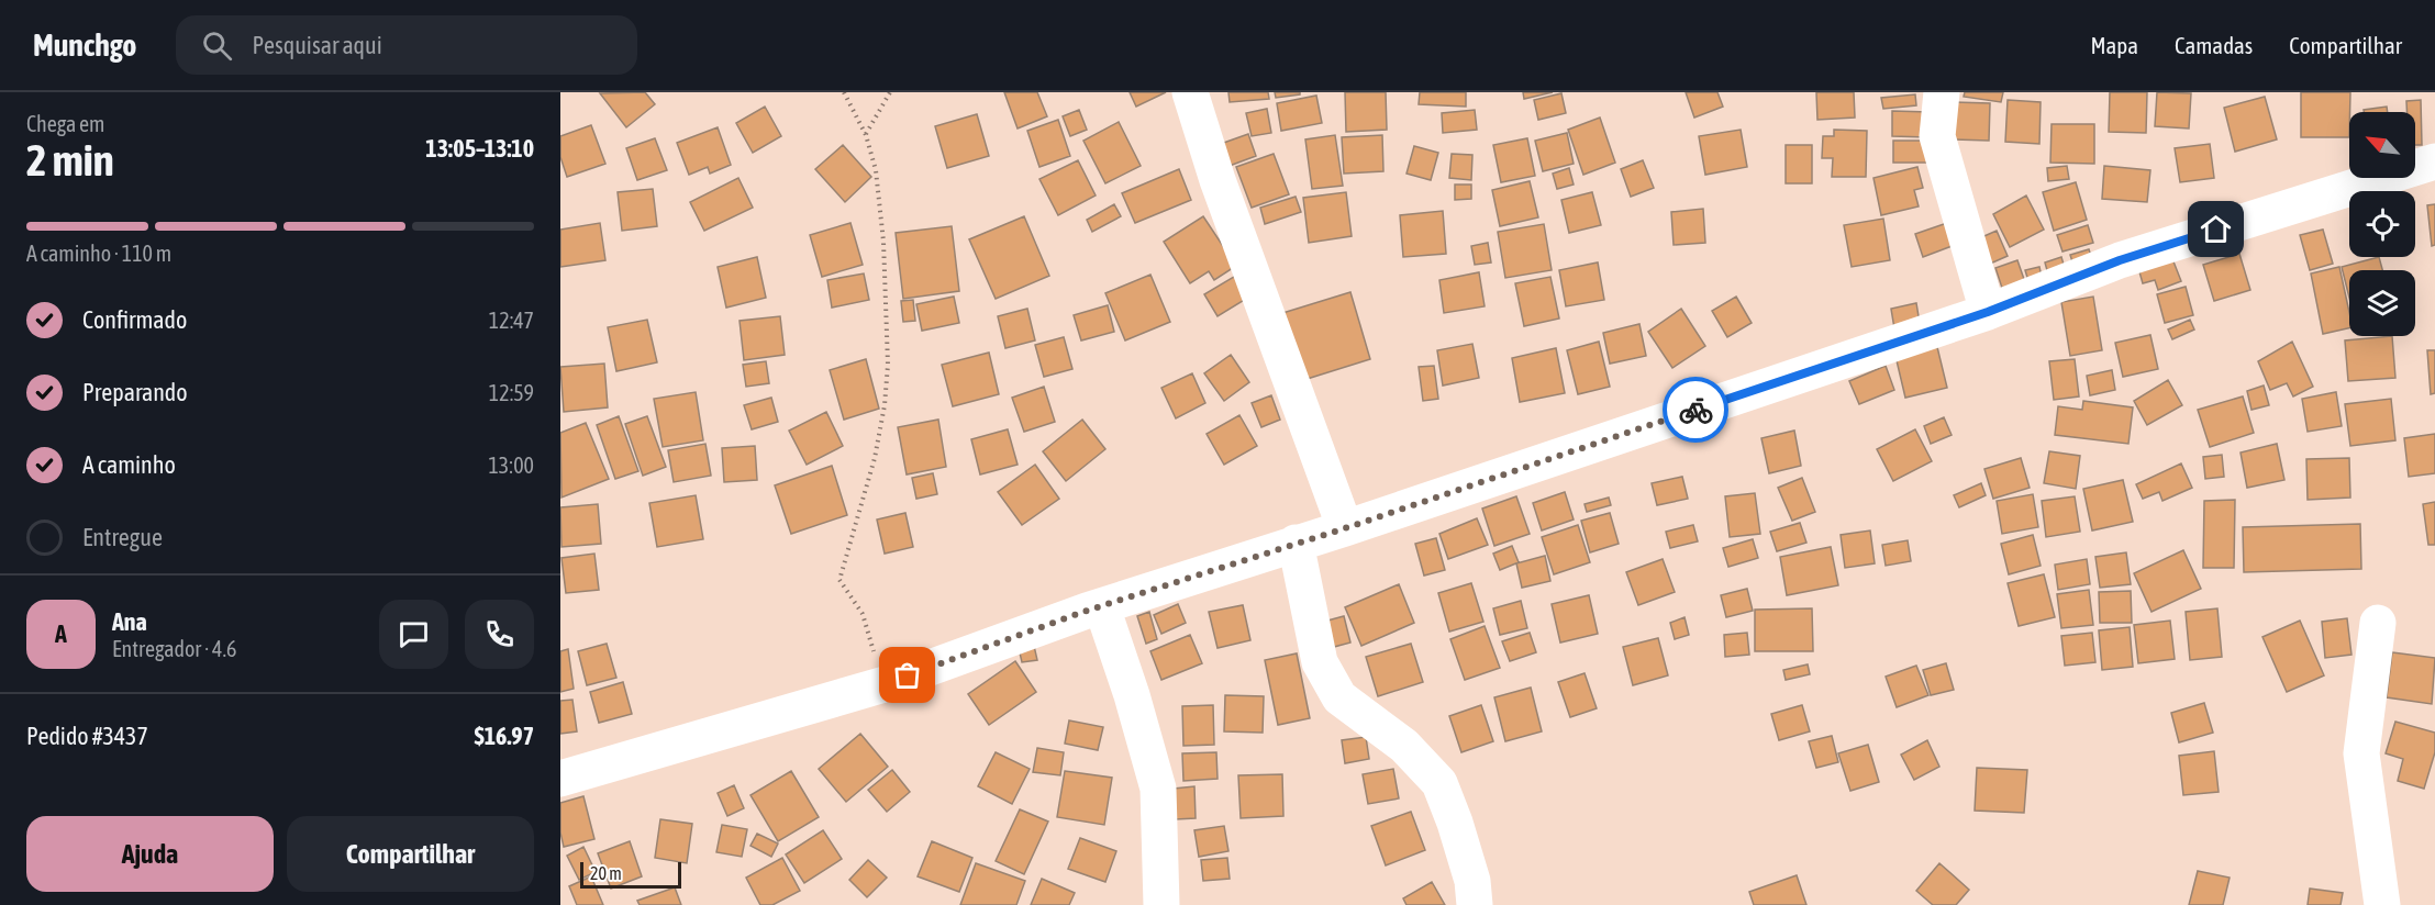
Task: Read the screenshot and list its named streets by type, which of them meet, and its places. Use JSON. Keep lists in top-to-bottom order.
{
  "scale_bar": "20 m",
  "north": "top left",
  "page": {
    "header": "Munchgo",
    "search": "Pesquisar aqui",
    "nav": ["Mapa", "Camadas", "Compartilhar"],
    "heading": ["2 min", "Chega em", "13:05–13:10"],
    "panel": [
      "Ana",
      "Entregador · 4.6",
      "Pedido #3437",
      "$16.97"
    ],
    "bar": "A caminho · 110 m",
    "list": [
      ["Confirmado", "12:47"],
      ["Preparando", "12:59"],
      ["A caminho", "13:00"],
      "Entregue"
    ],
    "round": "A",
    "buttons": ["Ajuda", "Compartilhar"],
    "scale": "20 m"
  }
}
